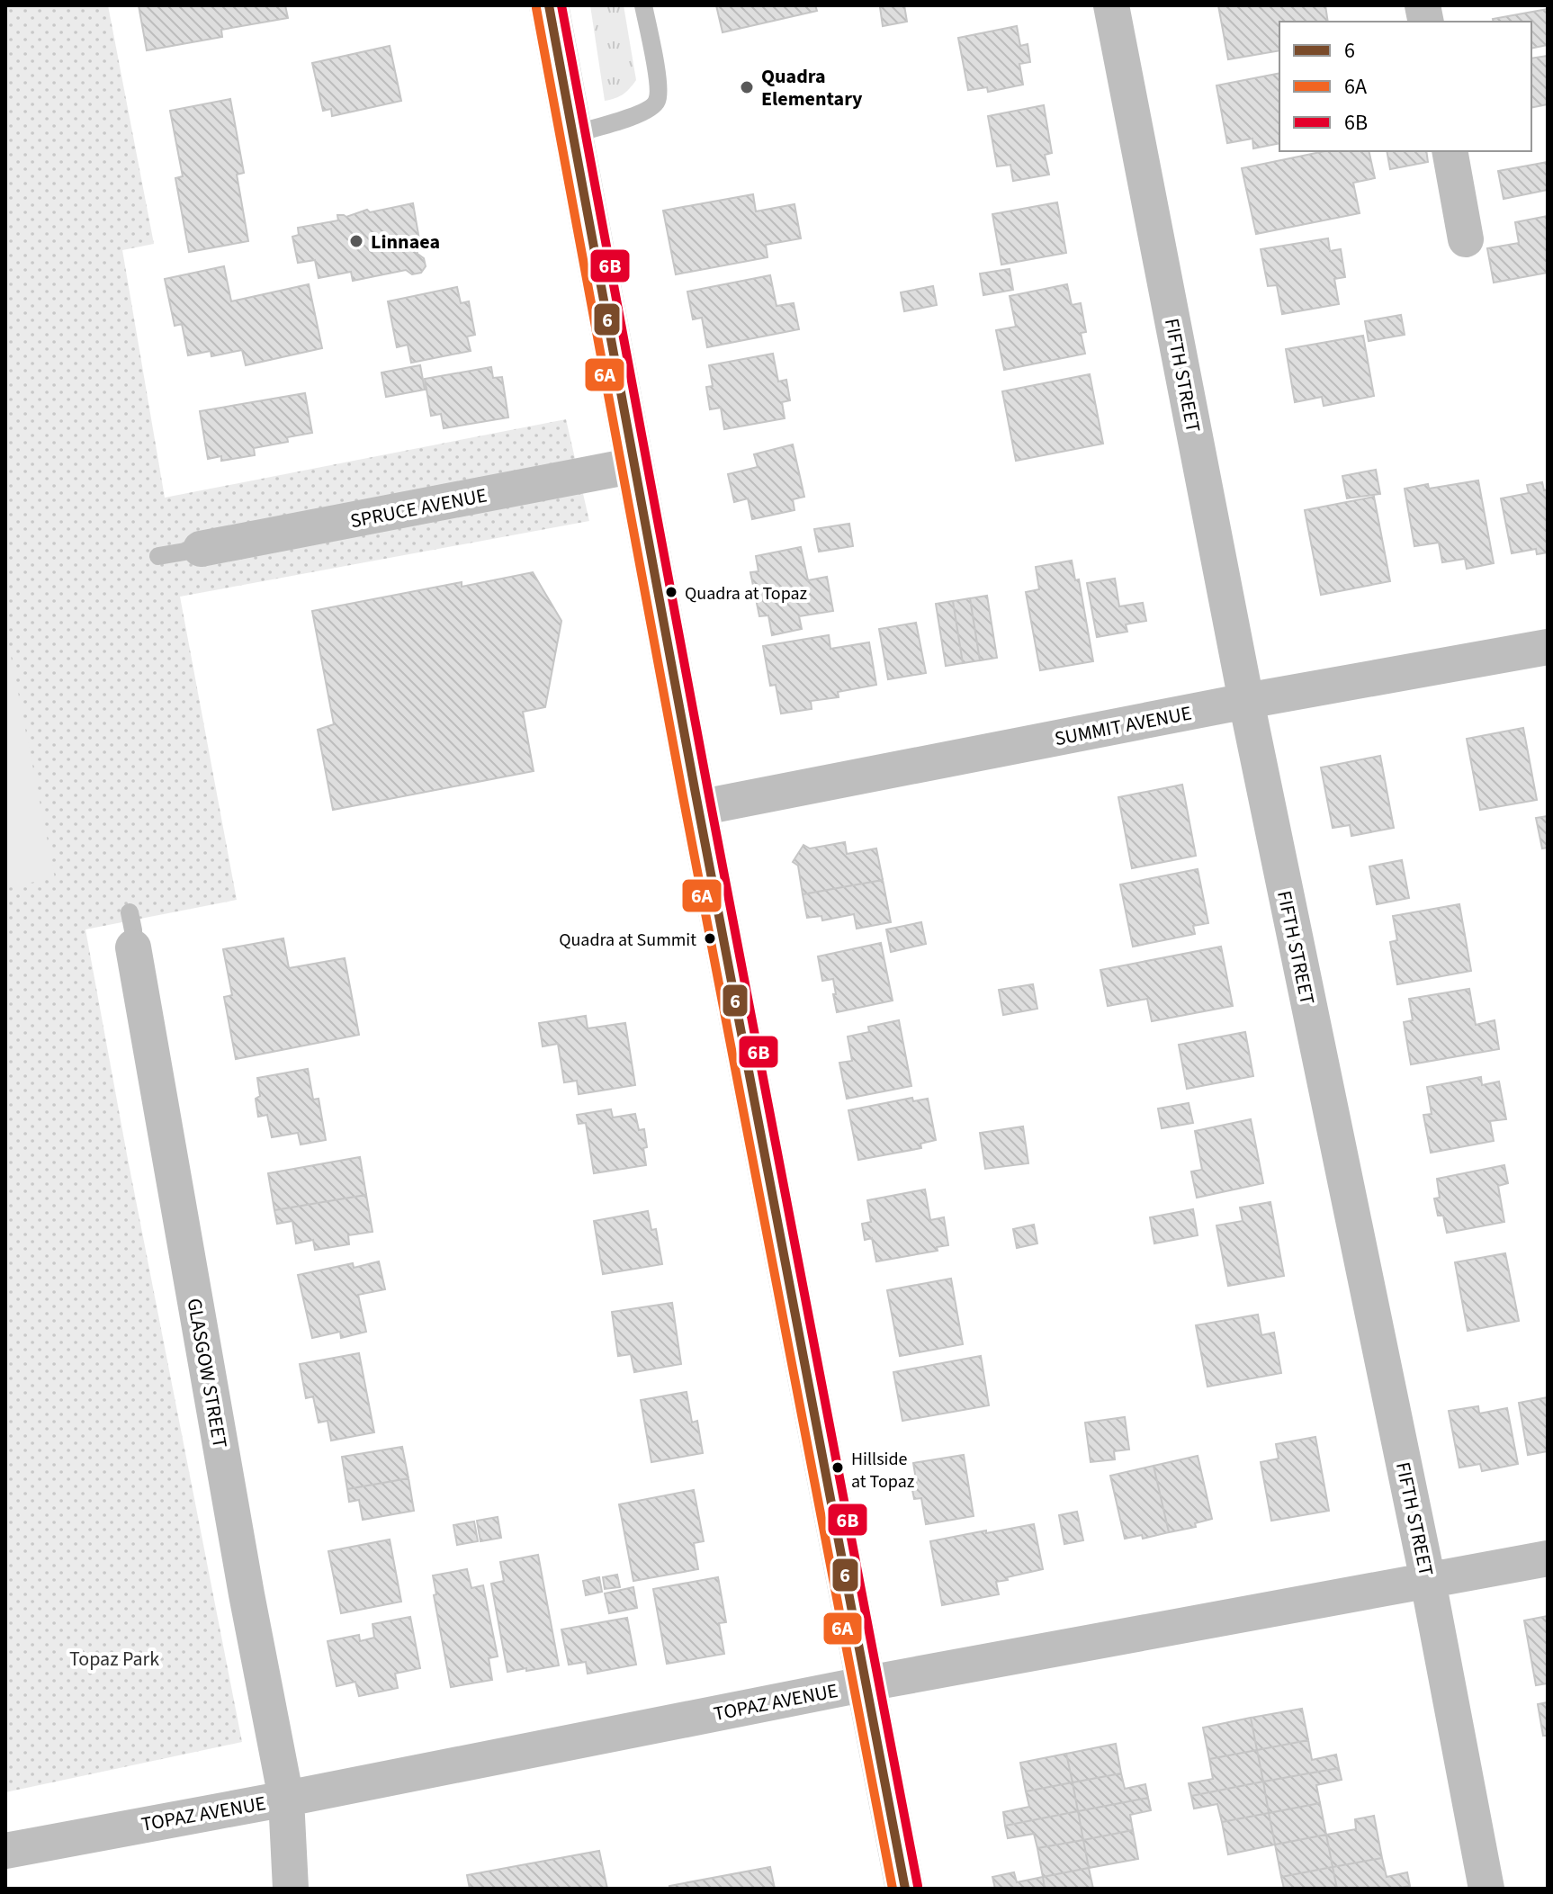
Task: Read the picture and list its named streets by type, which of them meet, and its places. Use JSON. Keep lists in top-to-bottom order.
{
  "streets": {
    "street": [
      "FIFTH STREET",
      "SPRUCE AVENUE",
      "SUMMIT AVENUE",
      "GLASGOW STREET",
      "TOPAZ AVENUE"
    ]
  },
  "crossings": [
    ["FIFTH STREET", "SUMMIT AVENUE"],
    ["FIFTH STREET", "TOPAZ AVENUE"],
    ["GLASGOW STREET", "TOPAZ AVENUE"]
  ],
  "parks": ["Topaz Park"],
  "places": [
    "Quadra Elementary",
    "Linnaea",
    "Quadra at Topaz",
    "Quadra at Summit",
    "Hillside at Topaz"
  ],
  "lines": ["transit line 6", "transit line 6B", "transit line 6A"],
  "legend": ["6", "6A", "6B"]
}
